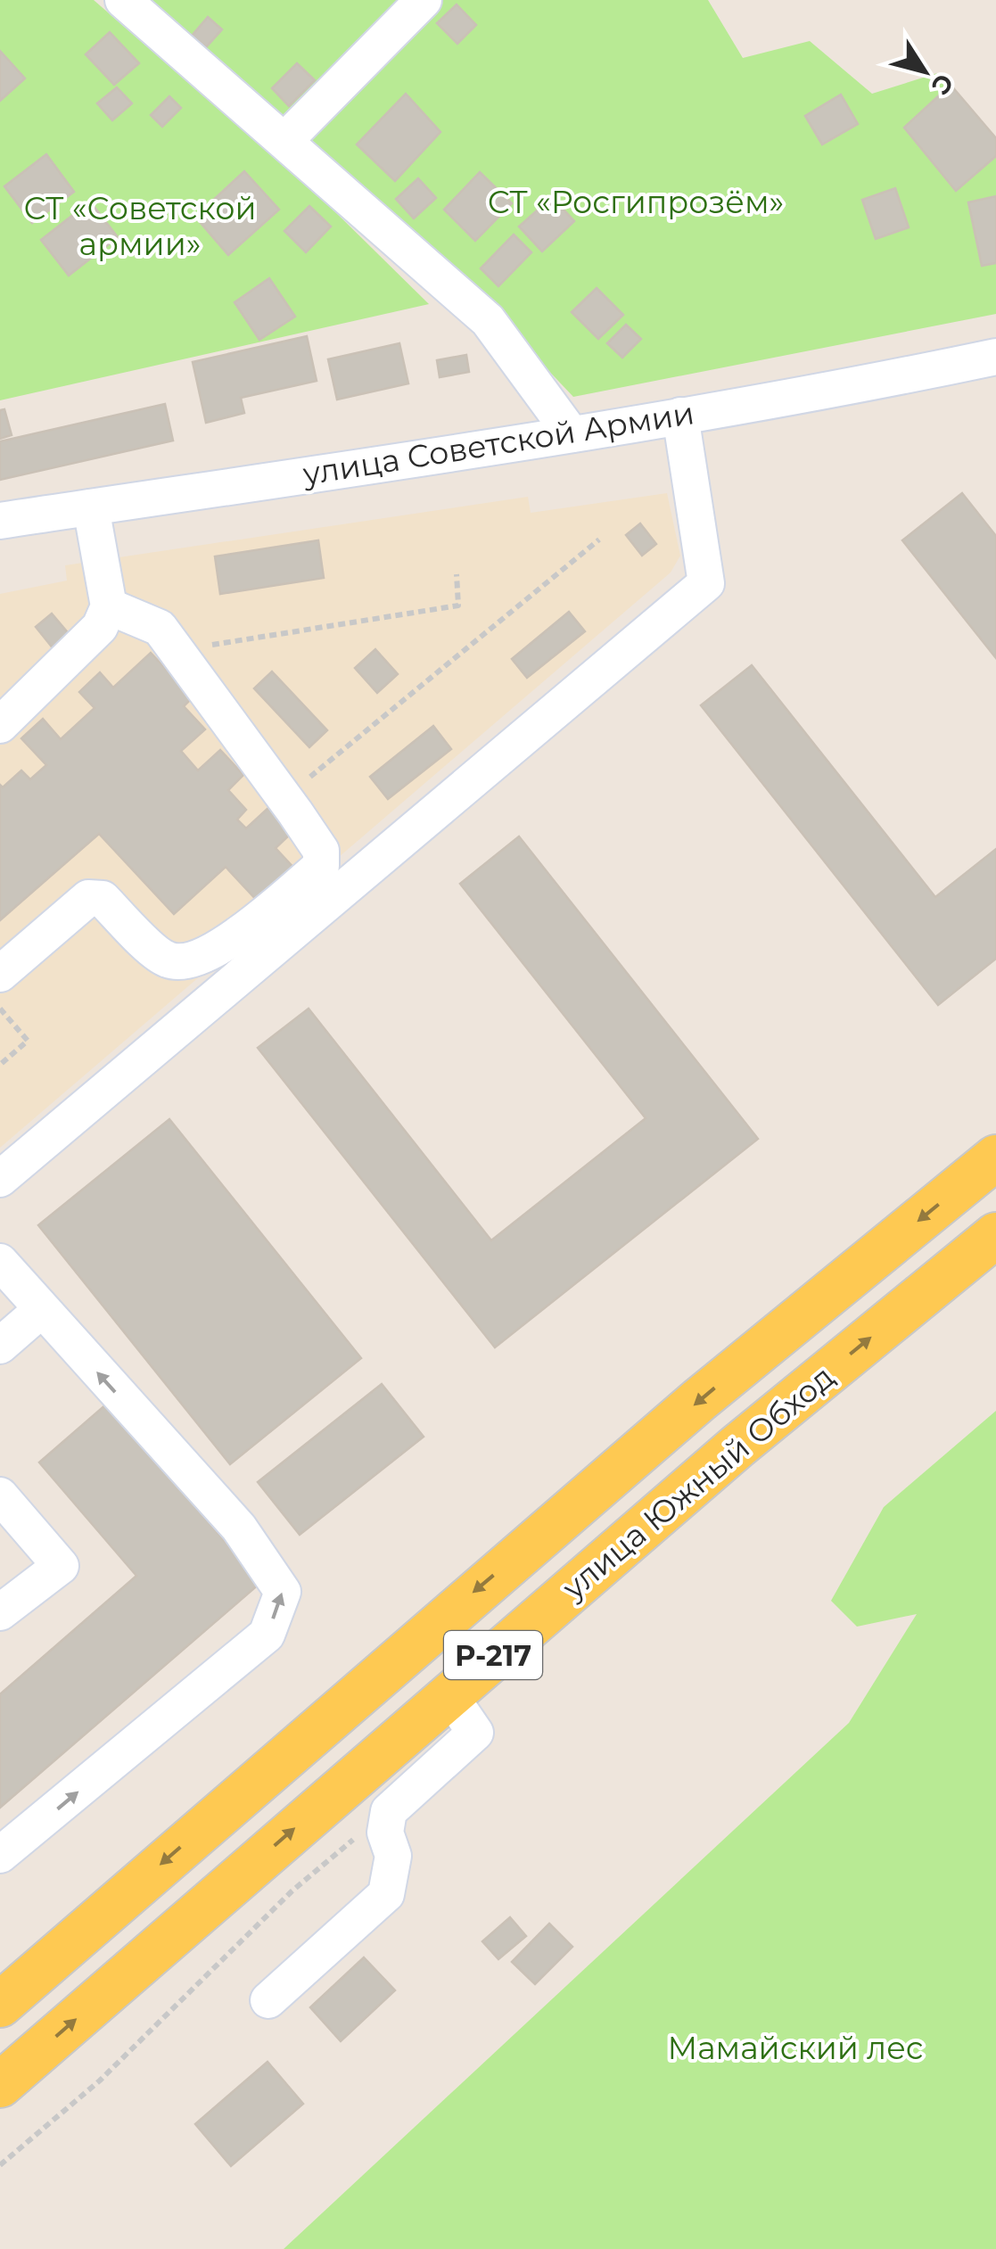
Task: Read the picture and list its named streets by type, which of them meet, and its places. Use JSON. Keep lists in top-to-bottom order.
{
  "streets": {
    "main road": ["улица Южный Обход", "Р-217"],
    "street": ["улица Советской Армии"]
  },
  "parks": ["СТ «Росгипрозём»", "СТ «Советской армии»", "Мамайский лес"],
  "north": "bottom right"
}
